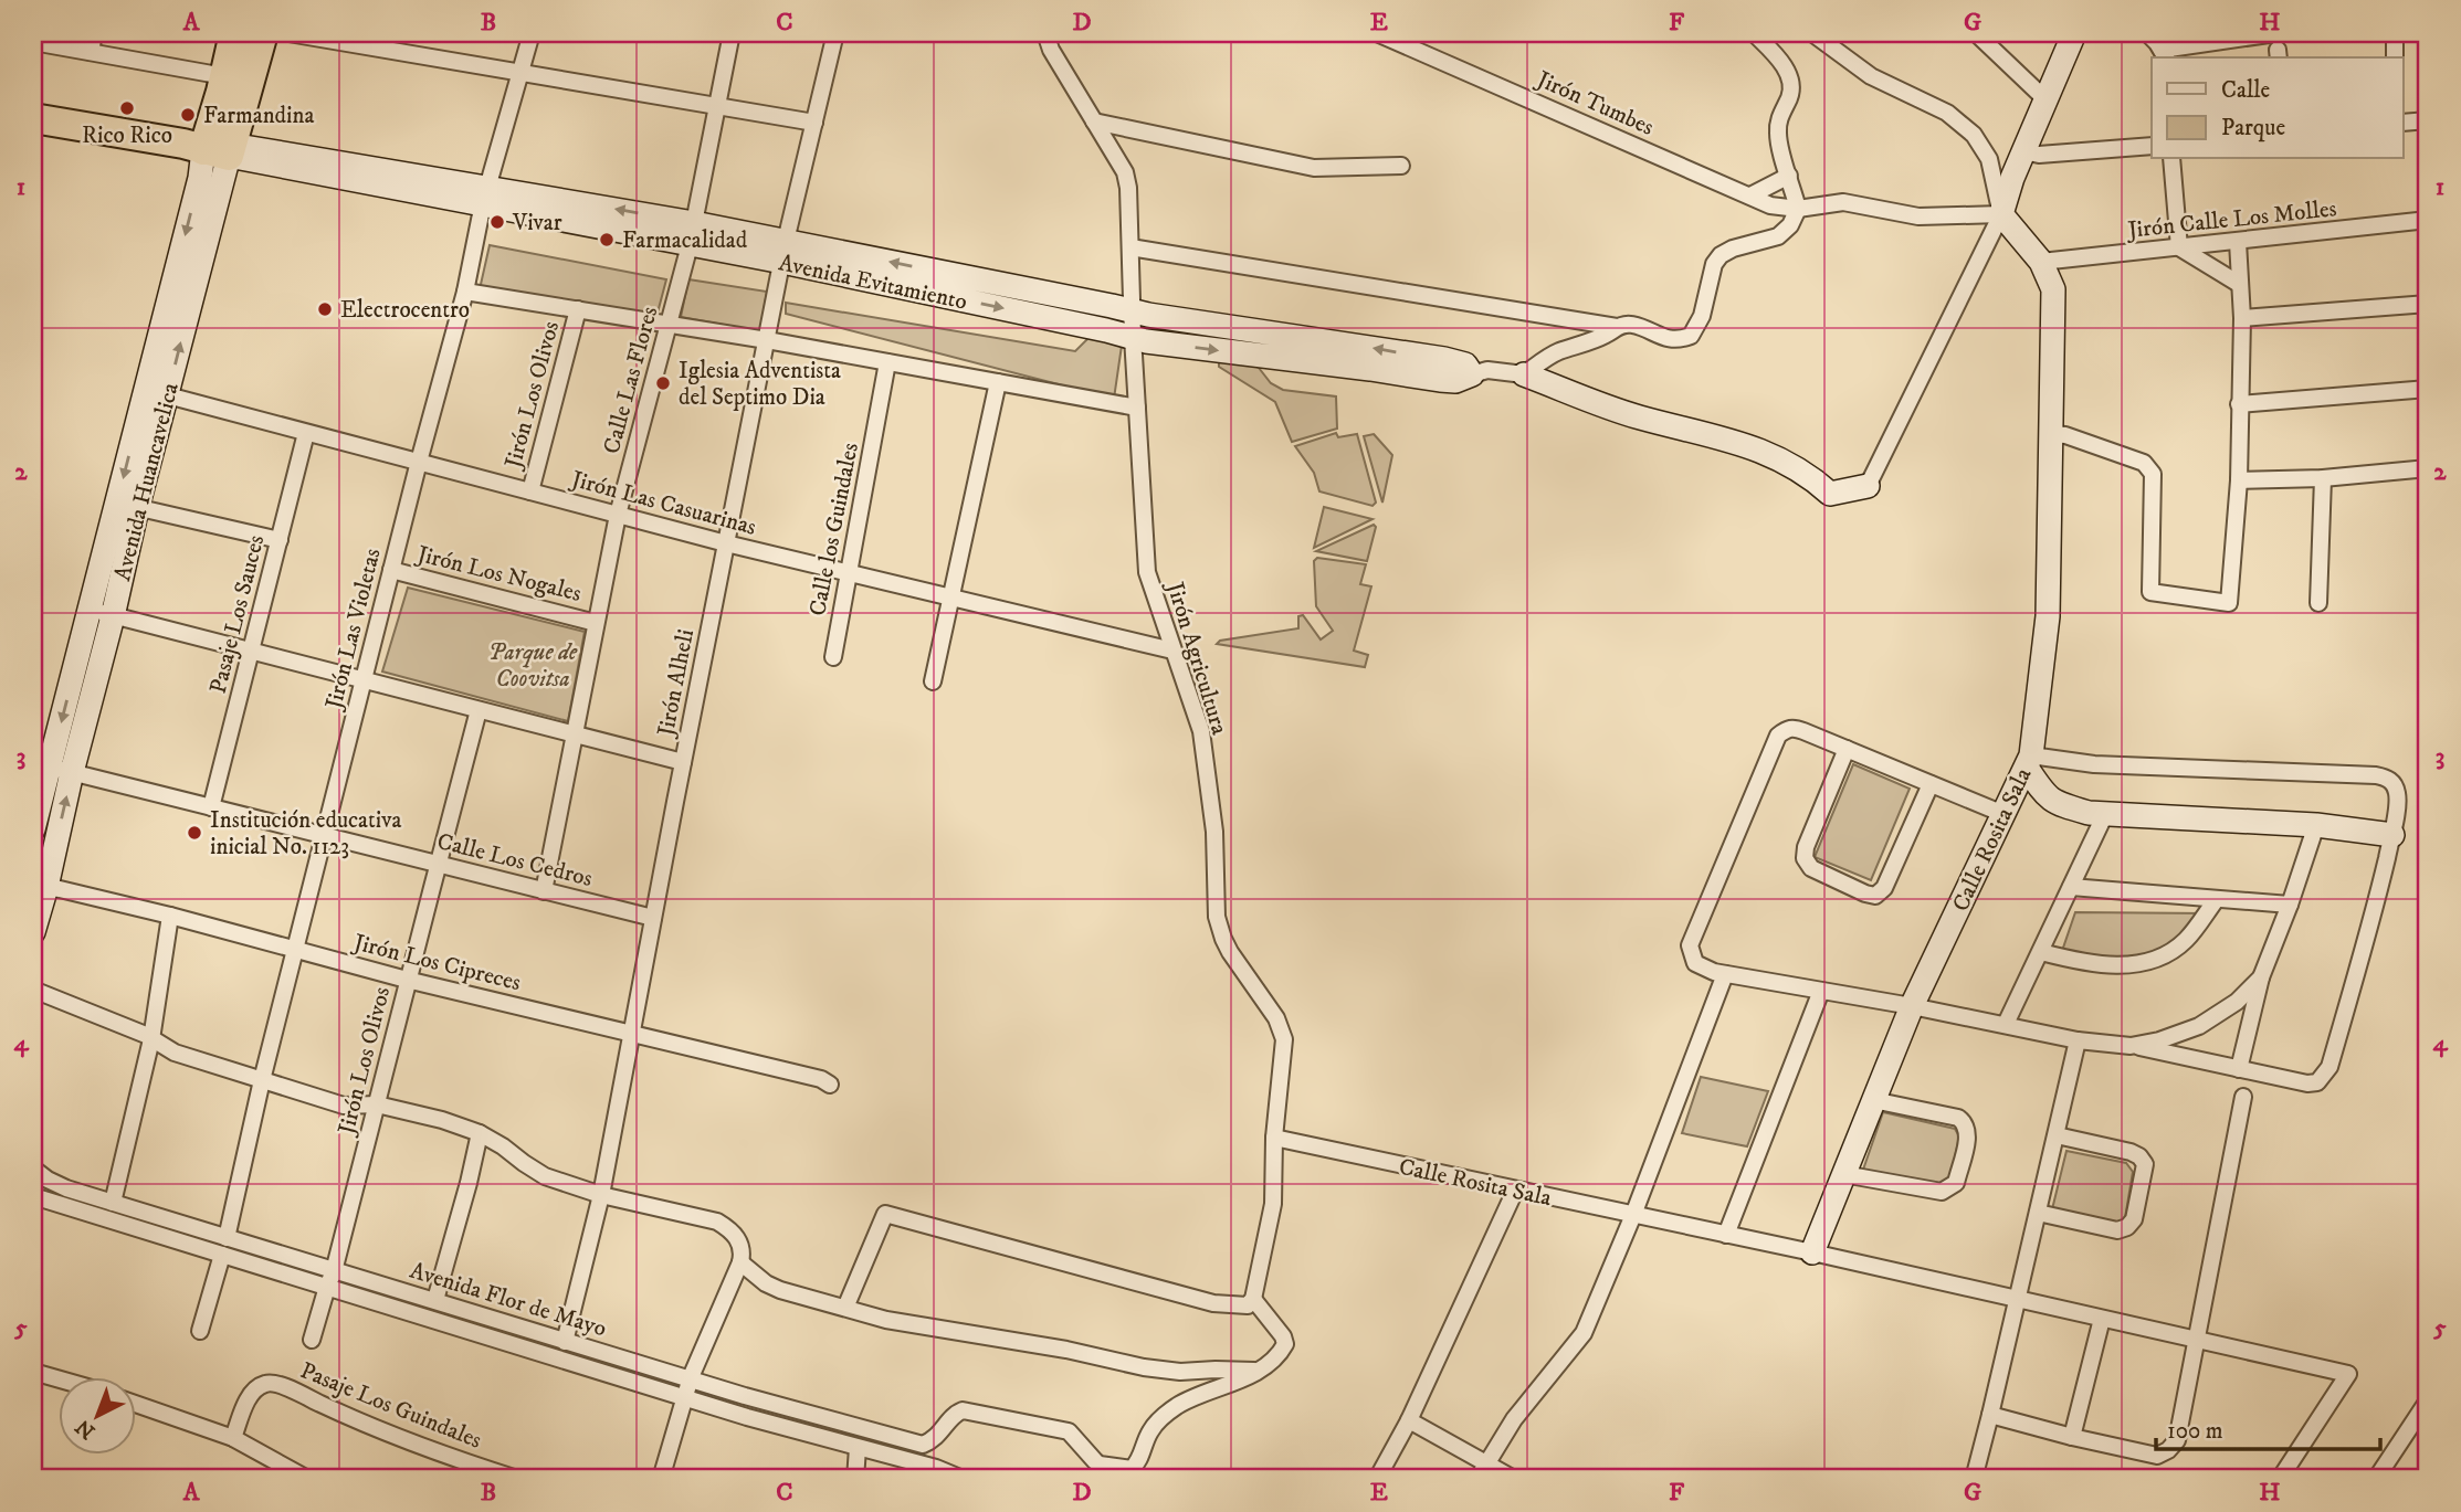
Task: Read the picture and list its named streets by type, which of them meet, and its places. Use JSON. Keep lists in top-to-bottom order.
{
  "streets": {
    "highway": ["Avenida Evitamiento", "Avenida Huancavelica"],
    "street": [
      "Jirón Tumbes",
      "Jirón Calle Los Molles",
      "Calle Las Flores",
      "Jirón Los Olivos",
      "Jirón Las Casuarinas",
      "Calle los Guindales",
      "Jirón Los Nogales",
      "Pasaje Los Sauces",
      "Jirón Las Violetas",
      "Jirón Agricultura",
      "Jirón Alheli",
      "Calle Rosita Sala",
      "Calle Los Cedros",
      "Jirón Los Cipreces",
      "Avenida Flor de Mayo",
      "Pasaje Los Guindales"
    ]
  },
  "crossings": [
    ["Jirón Calle Los Molles", "Calle Rosita Sala"],
    ["Avenida Evitamiento", "Calle Las Flores"],
    ["Avenida Evitamiento", "Avenida Huancavelica"],
    ["Avenida Evitamiento", "Jirón Las Violetas"],
    ["Avenida Evitamiento", "Jirón Agricultura"],
    ["Avenida Evitamiento", "Jirón Alheli"],
    ["Calle Las Flores", "Jirón Las Casuarinas"],
    ["Calle Las Flores", "Jirón Los Nogales"],
    ["Calle Las Flores", "Calle Los Cedros"],
    ["Jirón Los Olivos", "Jirón Las Casuarinas"],
    ["Jirón Los Olivos", "Calle Los Cedros"],
    ["Jirón Los Olivos", "Jirón Los Cipreces"],
    ["Jirón Los Olivos", "Avenida Flor de Mayo"],
    ["Avenida Huancavelica", "Jirón Las Casuarinas"],
    ["Avenida Huancavelica", "Calle Los Cedros"],
    ["Avenida Huancavelica", "Jirón Los Cipreces"],
    ["Jirón Las Casuarinas", "Calle los Guindales"],
    ["Jirón Las Casuarinas", "Pasaje Los Sauces"],
    ["Jirón Las Casuarinas", "Jirón Las Violetas"],
    ["Jirón Las Casuarinas", "Jirón Agricultura"],
    ["Jirón Las Casuarinas", "Jirón Alheli"],
    ["Jirón Los Nogales", "Jirón Las Violetas"],
    ["Pasaje Los Sauces", "Calle Los Cedros"],
    ["Jirón Las Violetas", "Calle Los Cedros"],
    ["Jirón Las Violetas", "Jirón Los Cipreces"],
    ["Jirón Las Violetas", "Avenida Flor de Mayo"],
    ["Jirón Agricultura", "Calle Rosita Sala"],
    ["Jirón Alheli", "Calle Los Cedros"],
    ["Jirón Alheli", "Jirón Los Cipreces"],
    ["Jirón Alheli", "Avenida Flor de Mayo"]
  ],
  "parks": ["Parque de Coovitsa"],
  "places": [
    "Rico Rico",
    "Farmandina",
    "Vivar",
    "Farmacalidad",
    "Electrocentro",
    "Iglesia Adventista del Septimo Dia",
    "Institución educativa inicial No. 1123"
  ],
  "legend": ["Calle", "Parque"],
  "scale_bar": "100 m",
  "north": "bottom left",
  "grid": {
    "columns": [
      "A",
      "B",
      "C",
      "D",
      "E",
      "F",
      "G",
      "H"
    ],
    "rows": [
      "1",
      "2",
      "3",
      "4",
      "5"
    ]
  }
}
